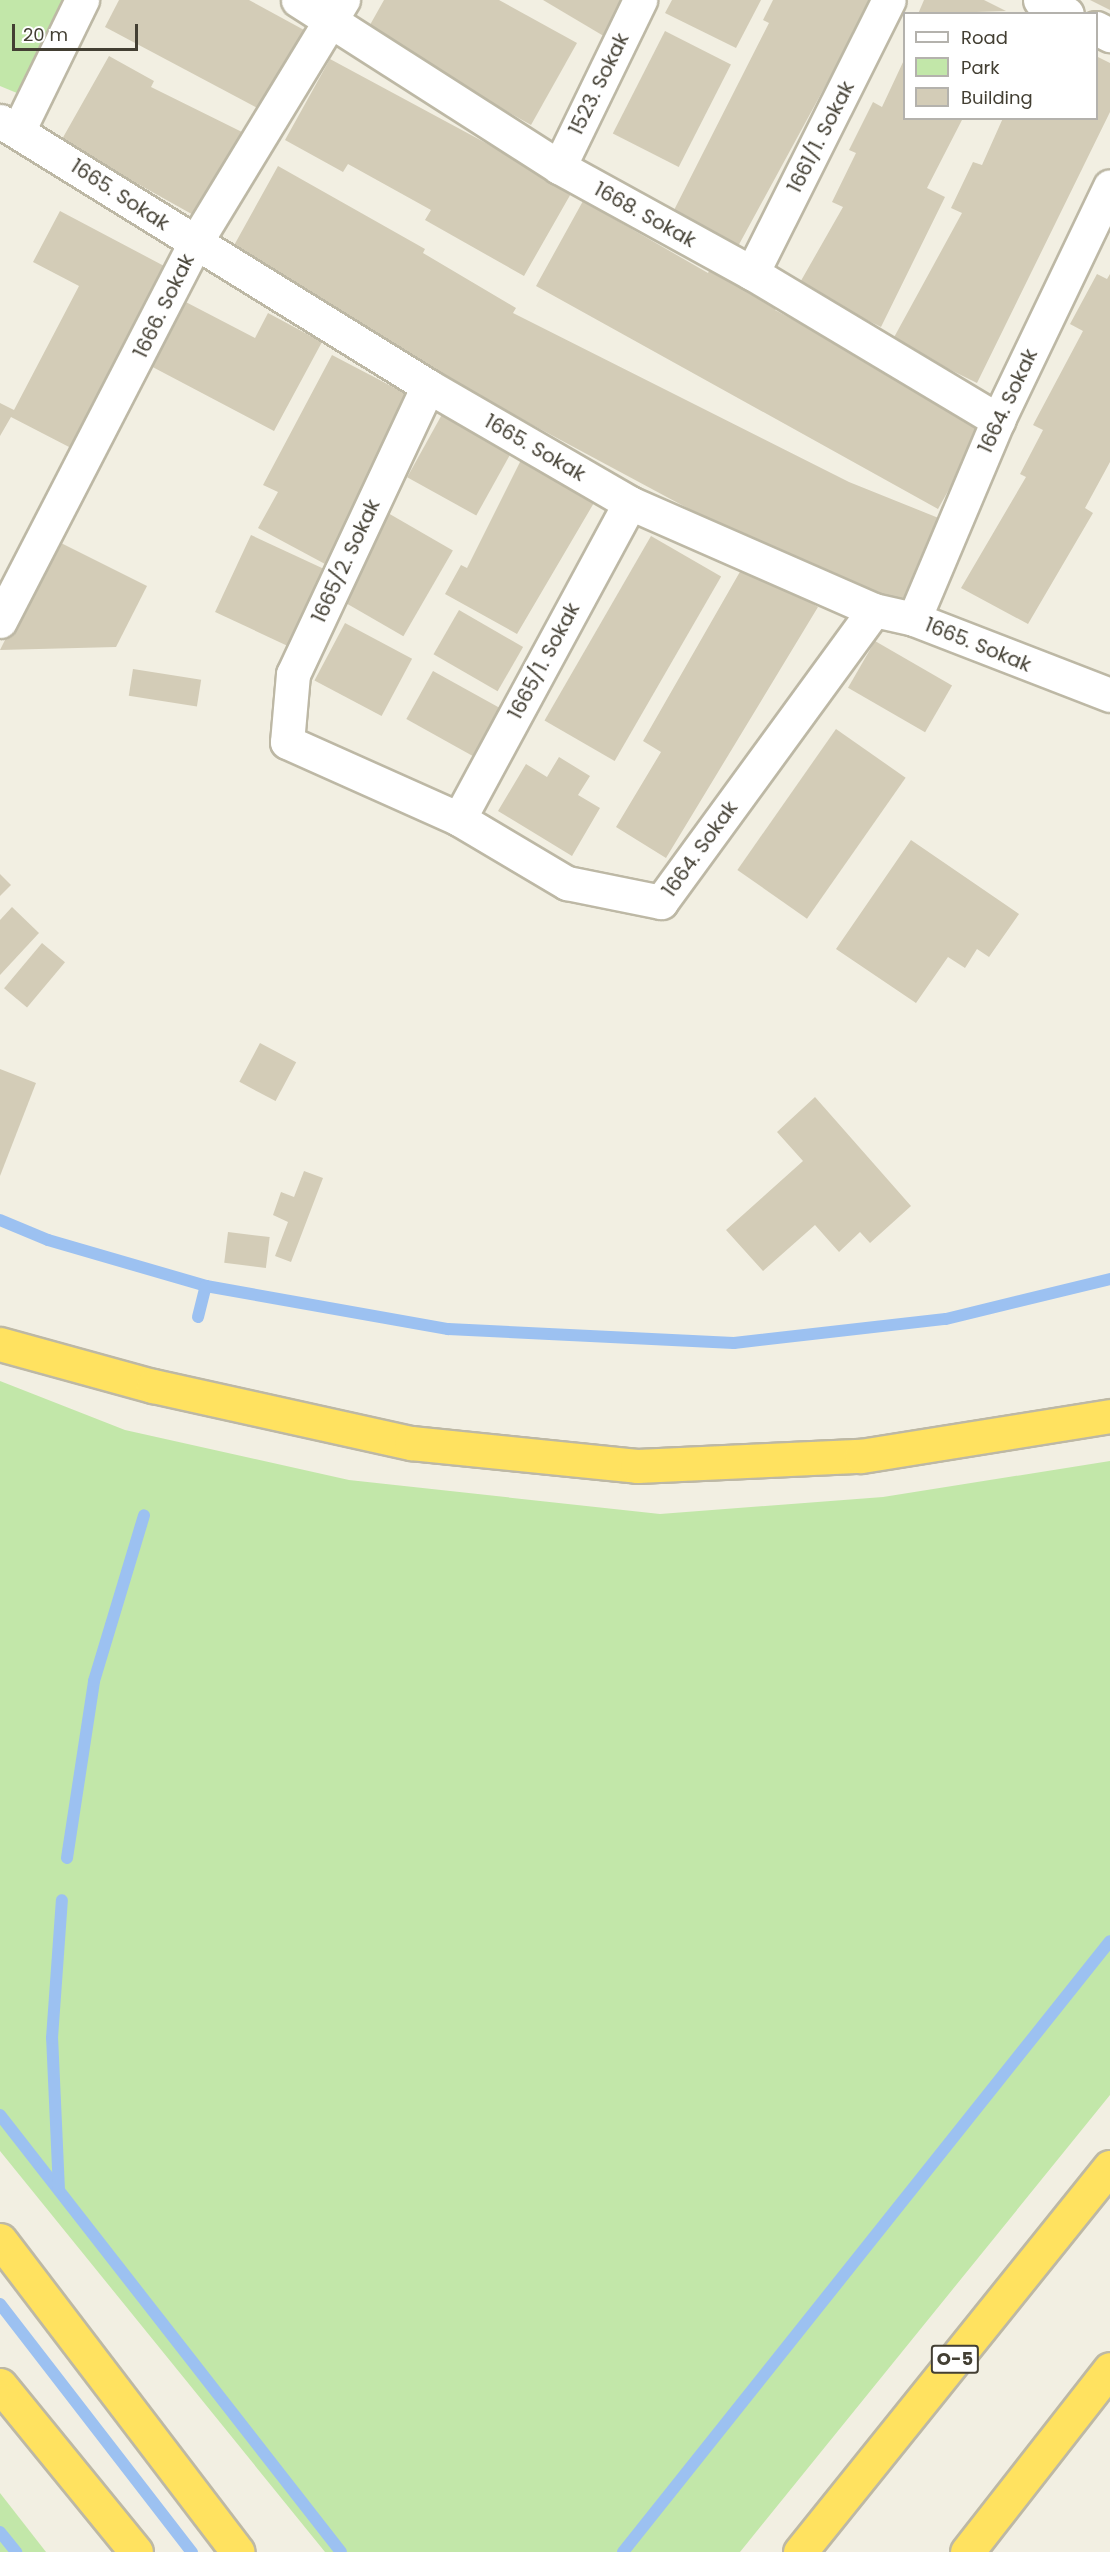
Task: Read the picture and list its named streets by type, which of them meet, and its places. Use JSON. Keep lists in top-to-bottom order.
{
  "streets": {
    "highway": ["O-5"],
    "street": [
      "1523. Sokak",
      "1661/1. Sokak",
      "1665. Sokak",
      "1668. Sokak",
      "1666. Sokak",
      "1664. Sokak",
      "1665/2. Sokak",
      "1665/1. Sokak"
    ]
  },
  "crossings": [
    ["1523. Sokak", "1668. Sokak"],
    ["1661/1. Sokak", "1668. Sokak"],
    ["1665. Sokak", "1666. Sokak"],
    ["1665. Sokak", "1664. Sokak"],
    ["1665. Sokak", "1665/2. Sokak"],
    ["1665. Sokak", "1665/1. Sokak"],
    ["1668. Sokak", "1666. Sokak"],
    ["1668. Sokak", "1664. Sokak"],
    ["1664. Sokak", "1665/2. Sokak"],
    ["1664. Sokak", "1665/1. Sokak"]
  ],
  "legend": ["Road", "Park", "Building"],
  "scale_bar": "20 m"
}
